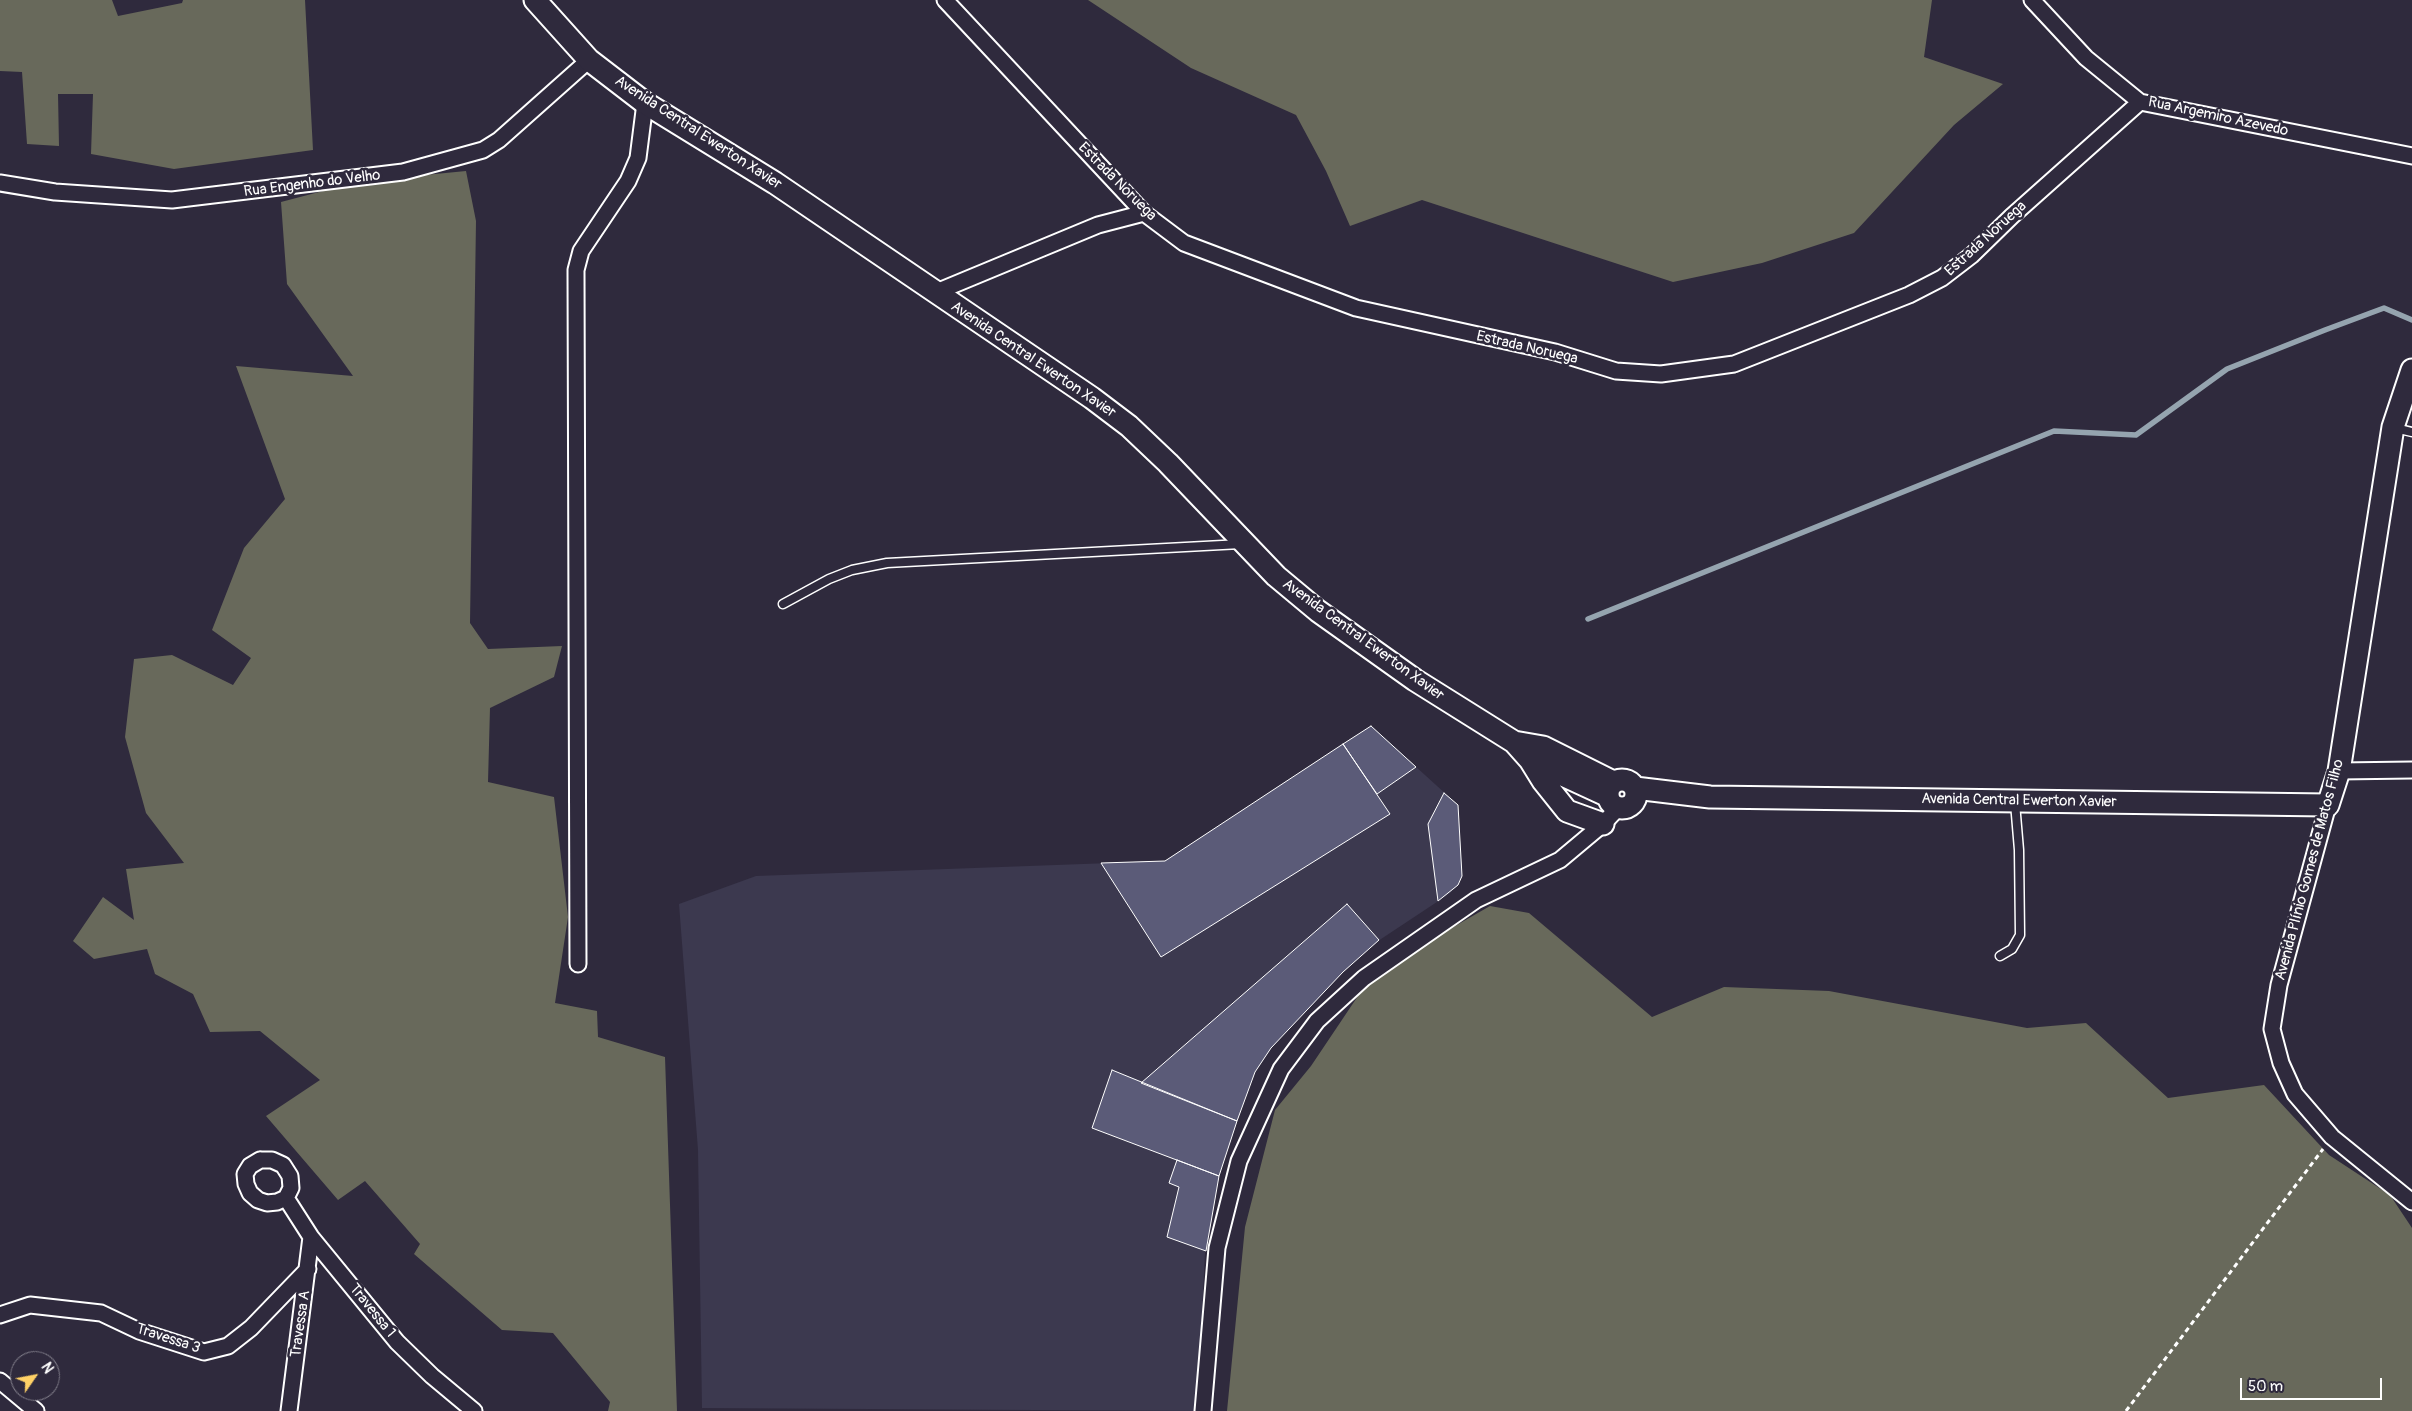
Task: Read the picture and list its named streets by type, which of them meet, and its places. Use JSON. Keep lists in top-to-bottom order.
{
  "streets": {
    "main road": ["Avenida Central Ewerton Xavier", "Avenida Plínio Gomes de Matos Filho"],
    "street": [
      "Rua Argemiro Azevedo",
      "Estrada Noruega",
      "Rua Engenho do Velho",
      "Travessa 1",
      "Travessa A",
      "Travessa 3"
    ]
  },
  "crossings": [
    ["Rua Argemiro Azevedo", "Estrada Noruega"],
    ["Avenida Central Ewerton Xavier", "Rua Engenho do Velho"],
    ["Avenida Central Ewerton Xavier", "Avenida Plínio Gomes de Matos Filho"],
    ["Travessa 1", "Travessa A"],
    ["Travessa A", "Travessa 3"]
  ],
  "scale_bar": "50 m",
  "north": "top right"
}
